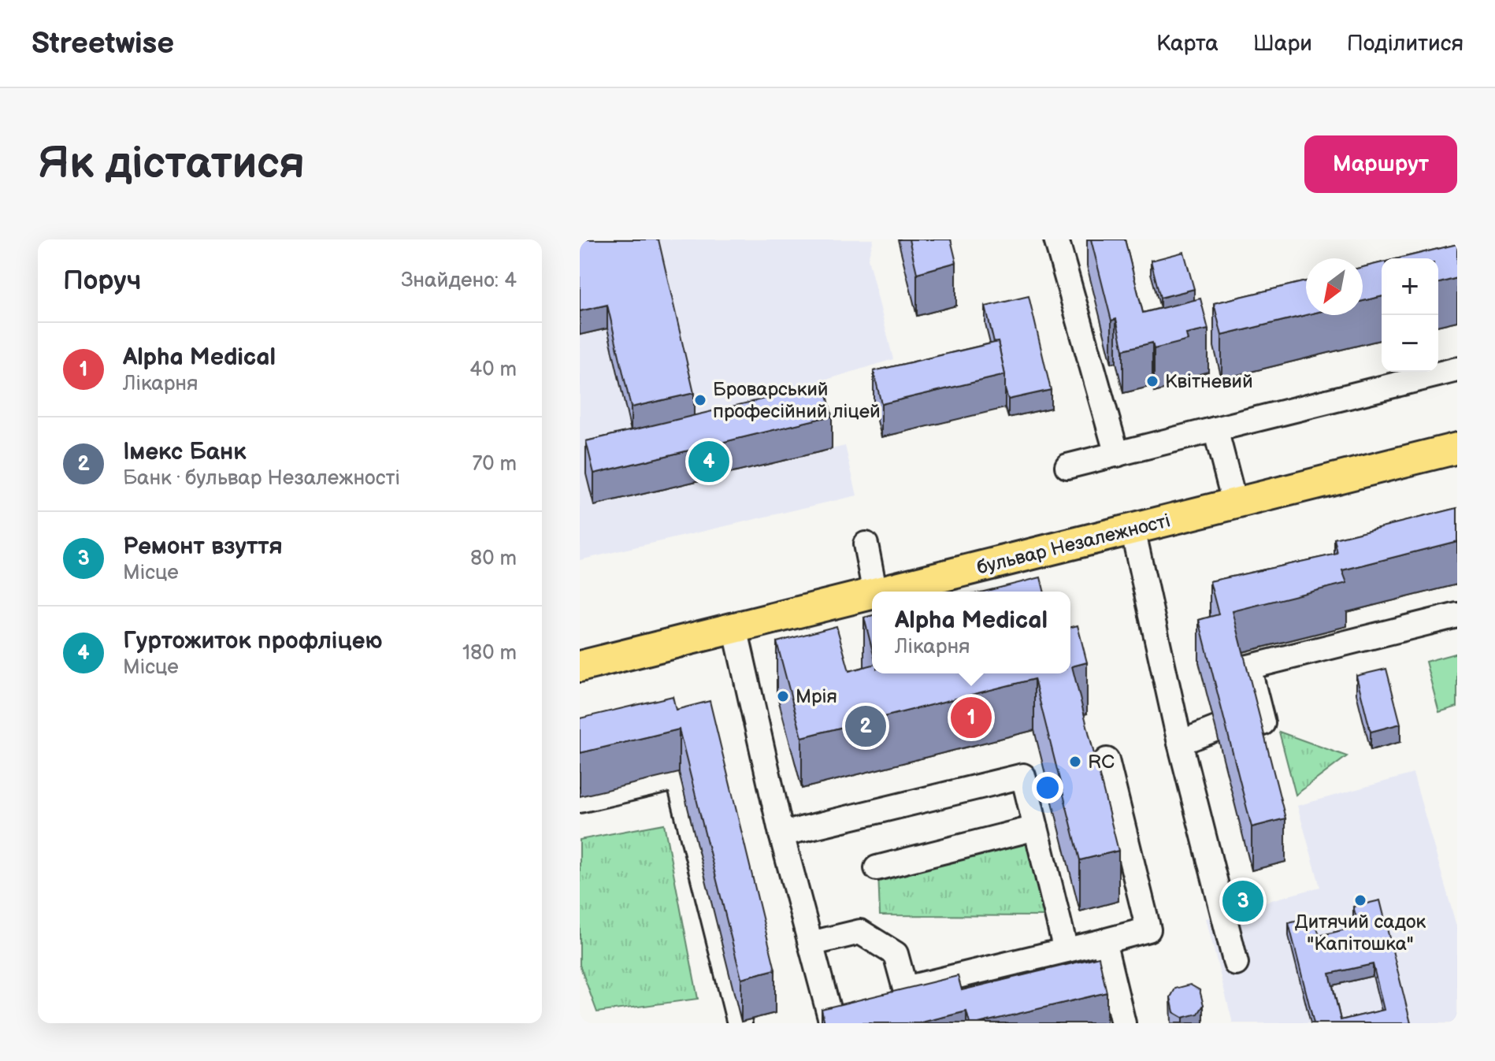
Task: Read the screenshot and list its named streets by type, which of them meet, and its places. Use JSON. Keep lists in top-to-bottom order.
{
  "streets": {
    "main road": ["бульвар Незалежності"]
  },
  "places": [
    "Квітневий",
    "Броварський професійний ліцей",
    "Мрія",
    "RC",
    "Дитячий садок \"Капітошка\""
  ],
  "north": "bottom left",
  "page": {
    "header": "Streetwise",
    "nav": ["Карта", "Шари", "Поділитися"],
    "buttons": "Маршрут",
    "title": "Як дістатися",
    "heading": ["Поруч", "Знайдено: 4"],
    "map_buttons": ["+", "−"],
    "list": [
      {
        "mark": "1",
        "name": "Alpha Medical",
        "note": "Лікарня",
        "value": "40 m"
      },
      {
        "mark": "2",
        "name": "Імекс Банк",
        "note": "Банк · бульвар Незалежності",
        "value": "70 m"
      },
      {
        "mark": "3",
        "name": "Ремонт взуття",
        "note": "Місце",
        "value": "80 m"
      },
      {
        "mark": "4",
        "name": "Гуртожиток профліцею",
        "note": "Місце",
        "value": "180 m"
      }
    ],
    "pins": [
      "4",
      "1",
      "2",
      "3"
    ],
    "popup": ["Alpha Medical", "Лікарня"]
  }
}
